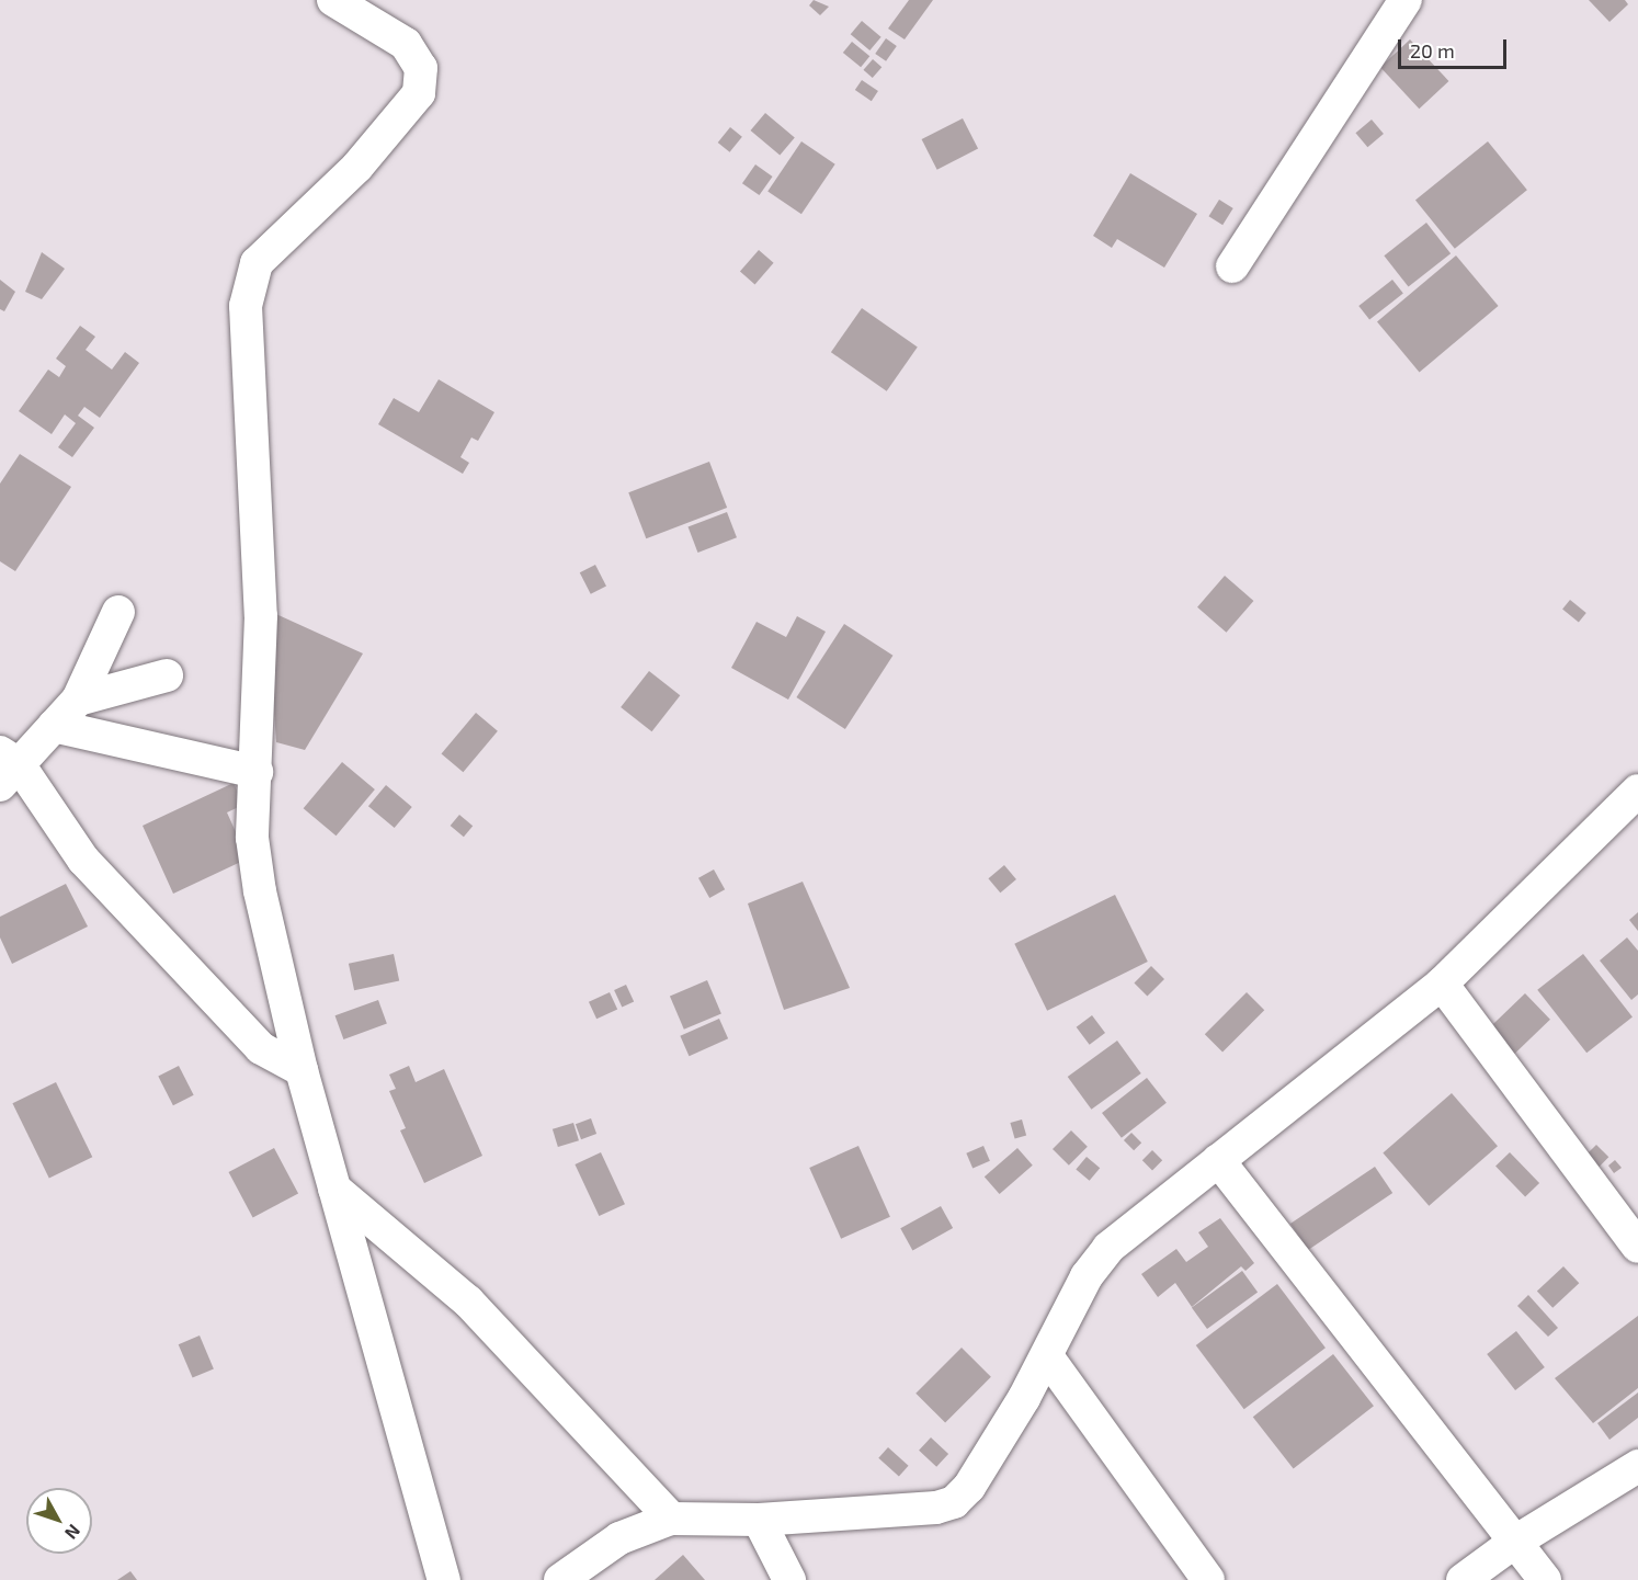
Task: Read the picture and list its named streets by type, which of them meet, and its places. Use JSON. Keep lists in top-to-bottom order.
{
  "scale_bar": "20 m",
  "north": "bottom right"
}
